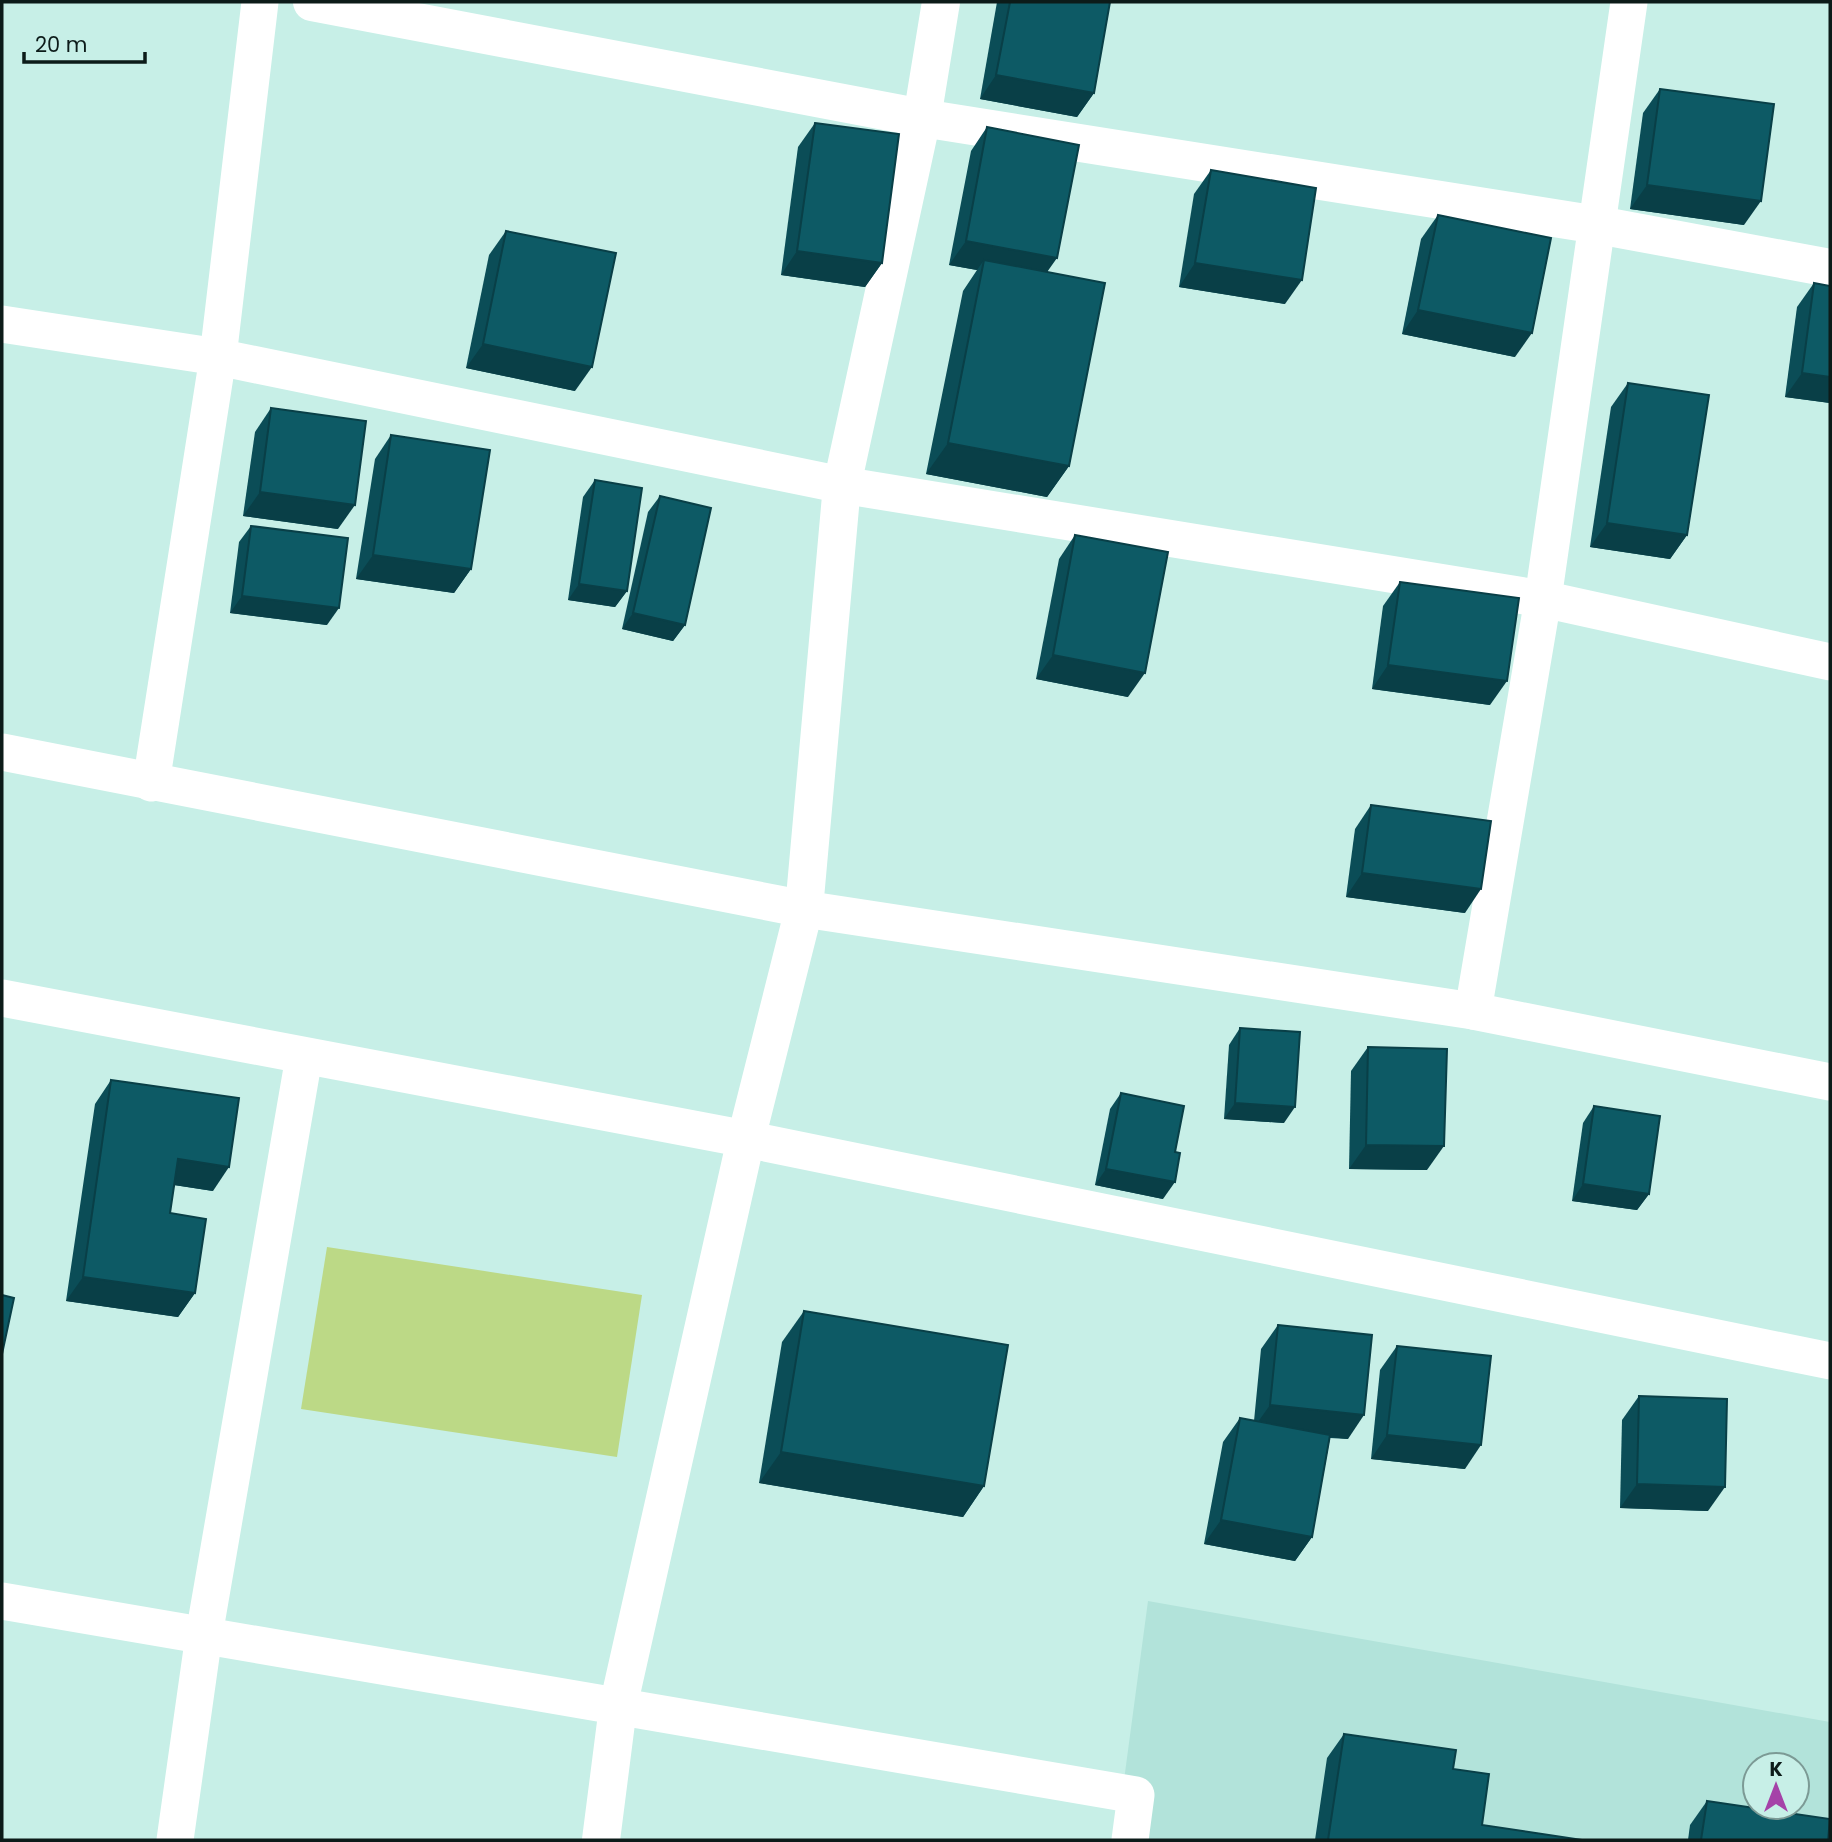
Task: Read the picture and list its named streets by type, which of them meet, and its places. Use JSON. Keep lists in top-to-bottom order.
{
  "scale_bar": "20 m",
  "north": "top"
}
